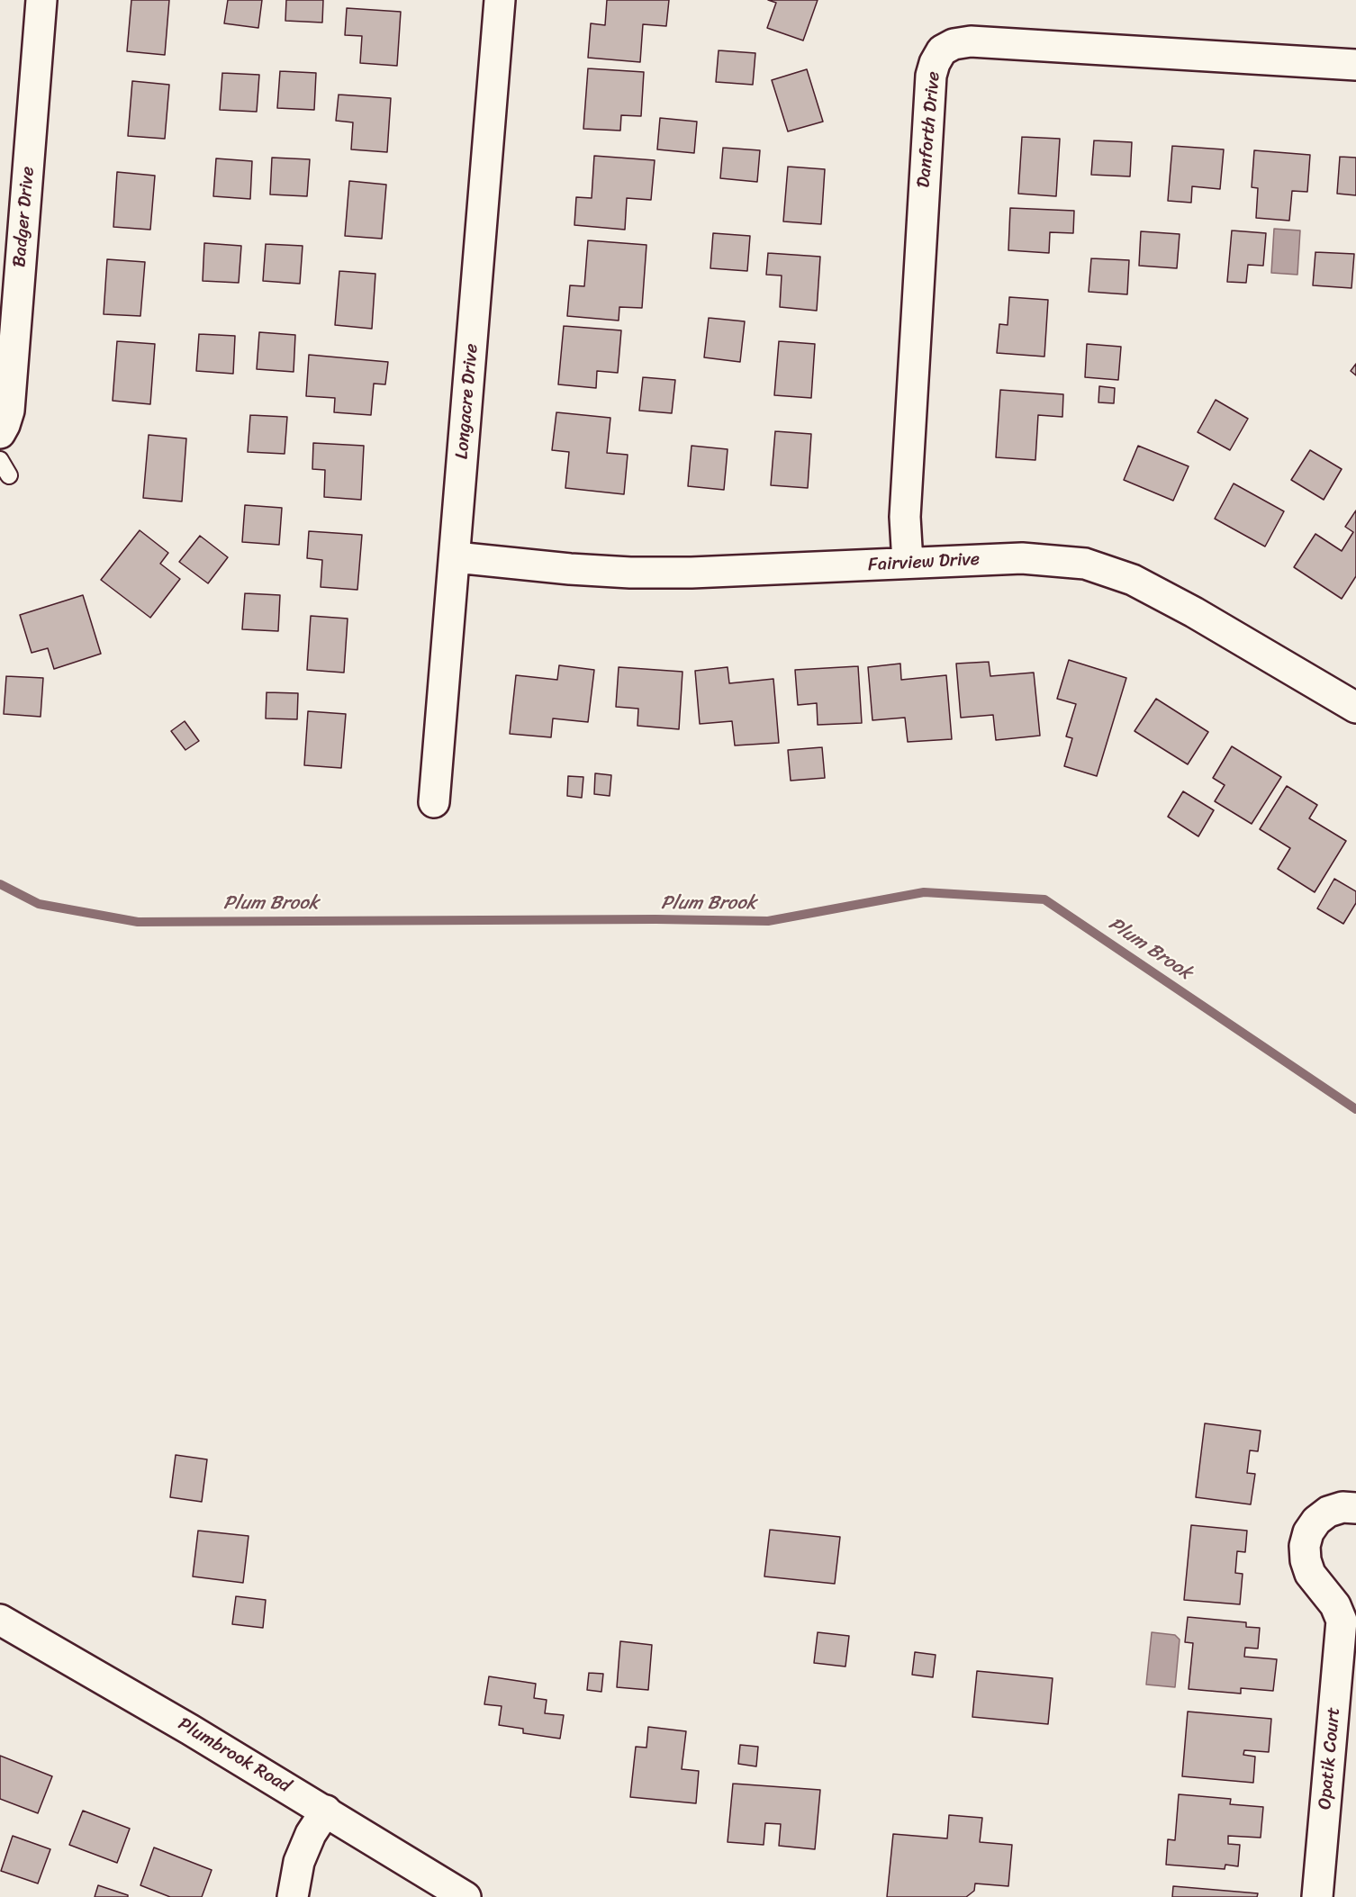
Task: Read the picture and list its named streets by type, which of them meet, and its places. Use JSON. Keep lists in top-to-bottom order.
{
  "streets": {
    "street": [
      "Danforth Drive",
      "Badger Drive",
      "Longacre Drive",
      "Fairview Drive",
      "Plumbrook Road",
      "Opatik Court"
    ]
  },
  "crossings": [
    ["Danforth Drive", "Fairview Drive"],
    ["Longacre Drive", "Fairview Drive"]
  ],
  "water": ["Plum Brook"]
}
